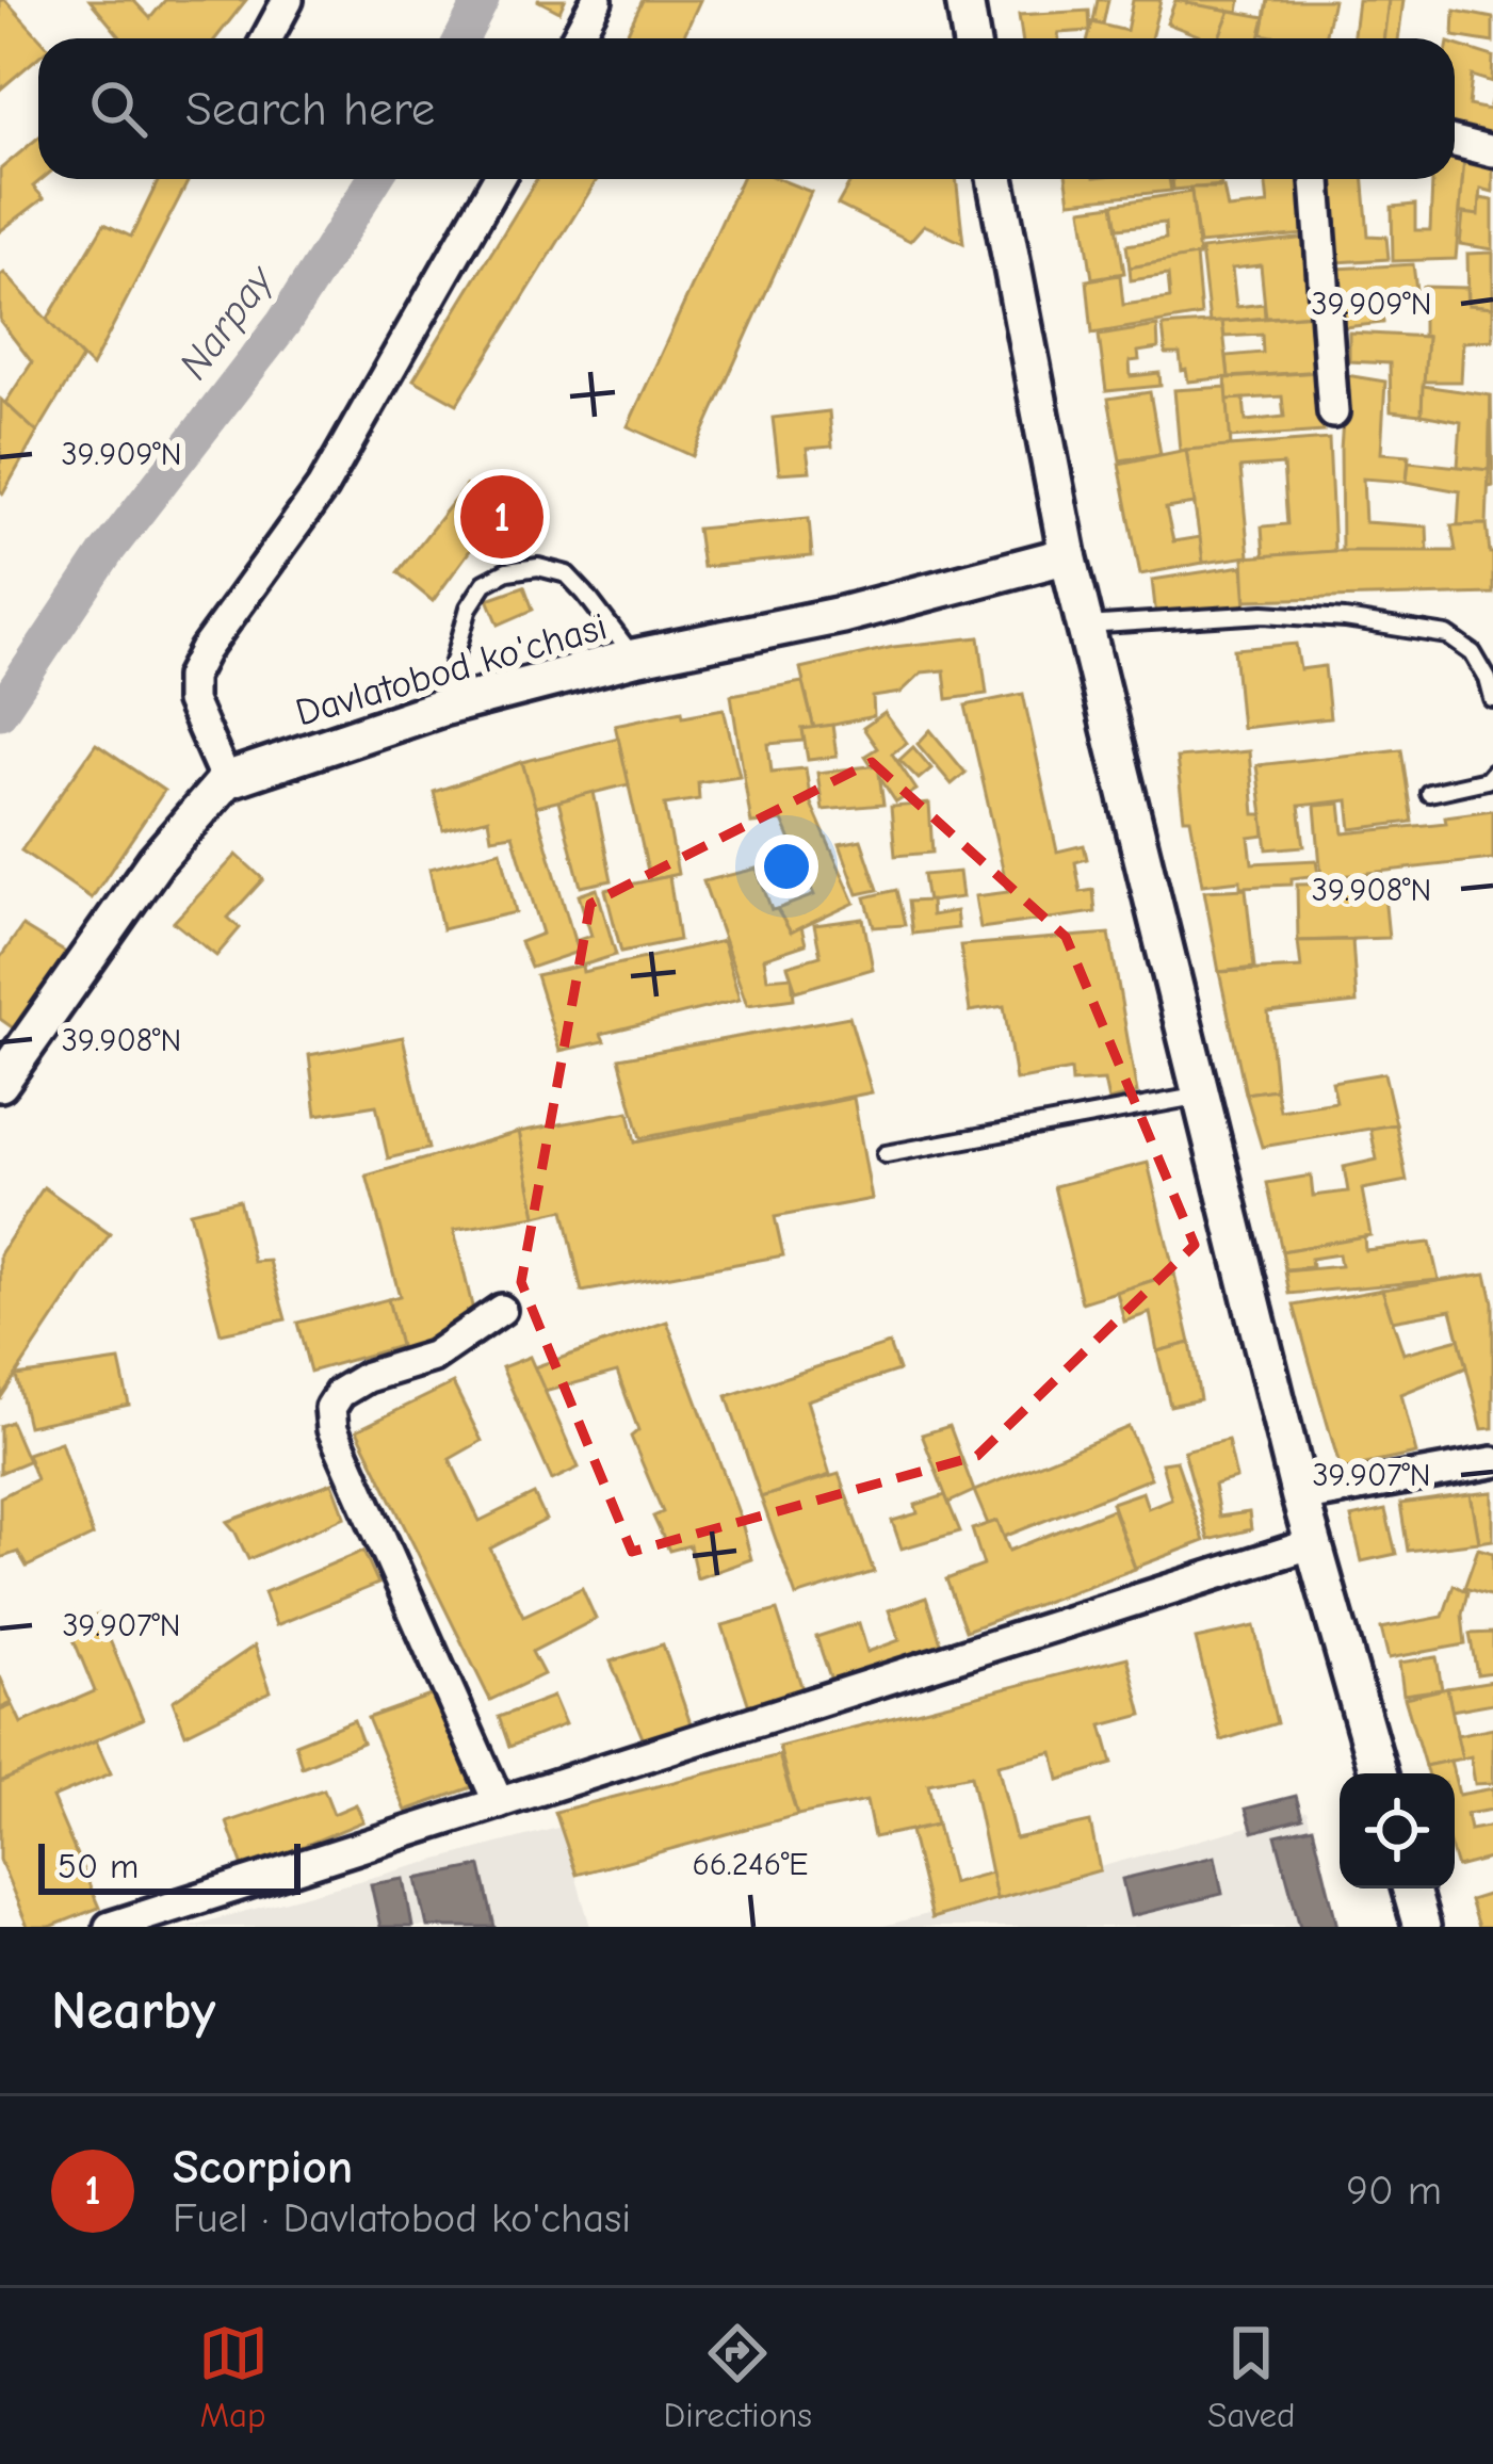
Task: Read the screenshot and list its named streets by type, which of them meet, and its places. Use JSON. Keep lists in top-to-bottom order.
{
  "streets": {
    "street": ["Davlatobod ko'chasi"]
  },
  "water": ["Narpay"],
  "scale_bar": "50 m",
  "page": {
    "search": "Search here",
    "pins": "1",
    "scale": "50 m",
    "heading": "Nearby",
    "list": [
      {
        "mark": "1",
        "name": "Scorpion",
        "note": "Fuel · Davlatobod ko'chasi",
        "value": "90 m"
      }
    ],
    "nav": ["Map", "Directions", "Saved"]
  },
  "coordinates": [
    "39.909°N",
    "39.908°N",
    "39.907°N",
    "66.246°E"
  ]
}
